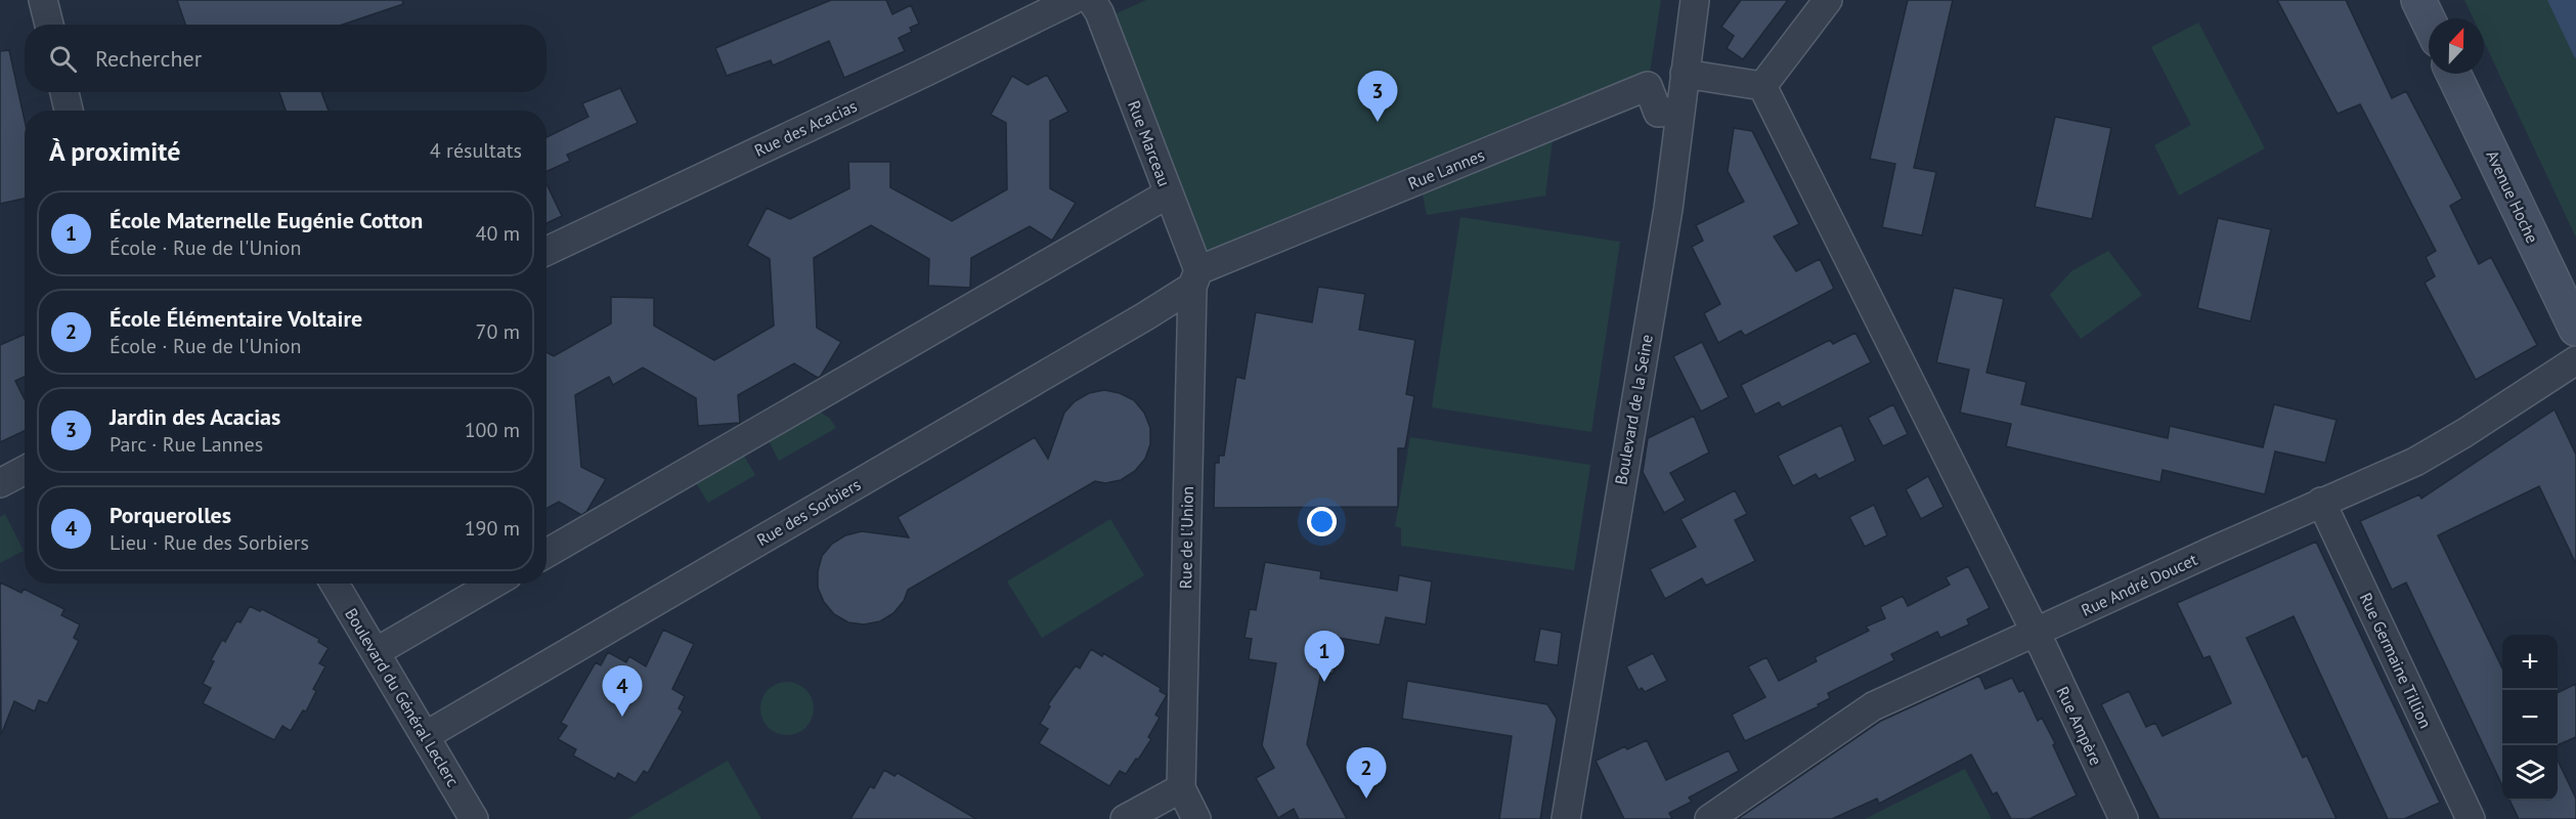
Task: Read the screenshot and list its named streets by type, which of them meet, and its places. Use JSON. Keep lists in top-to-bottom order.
{
  "streets": {
    "street": [
      "Rue des Acacias",
      "Rue Marceau",
      "Rue Lannes",
      "Avenue Hoche",
      "Boulevard de la Seine",
      "Rue des Sorbiers",
      "Rue de l'Union",
      "Rue André Doucet",
      "Rue Germaine Tillion",
      "Boulevard du Général Leclerc",
      "Rue Ampère"
    ]
  },
  "crossings": [
    ["Rue Marceau", "Rue Lannes"],
    ["Rue Marceau", "Rue des Sorbiers"],
    ["Rue Marceau", "Rue de l'Union"],
    ["Rue Lannes", "Boulevard de la Seine"],
    ["Rue Lannes", "Rue des Sorbiers"],
    ["Rue Lannes", "Rue de l'Union"],
    ["Rue des Sorbiers", "Rue de l'Union"],
    ["Rue des Sorbiers", "Boulevard du Général Leclerc"],
    ["Rue André Doucet", "Rue Germaine Tillion"],
    ["Rue André Doucet", "Rue Ampère"]
  ],
  "north": "top",
  "page": {
    "search": "Rechercher",
    "pins": [
      "3",
      "1",
      "4",
      "2"
    ],
    "heading": ["À proximité", "4 résultats"],
    "list": [
      {
        "mark": "1",
        "name": "École Maternelle Eugénie Cotton",
        "note": "École · Rue de l'Union",
        "value": "40 m"
      },
      {
        "mark": "2",
        "name": "École Élémentaire Voltaire",
        "note": "École · Rue de l'Union",
        "value": "70 m"
      },
      {
        "mark": "3",
        "name": "Jardin des Acacias",
        "note": "Parc · Rue Lannes",
        "value": "100 m"
      },
      {
        "mark": "4",
        "name": "Porquerolles",
        "note": "Lieu · Rue des Sorbiers",
        "value": "190 m"
      }
    ],
    "map_buttons": ["+", "−"]
  }
}
